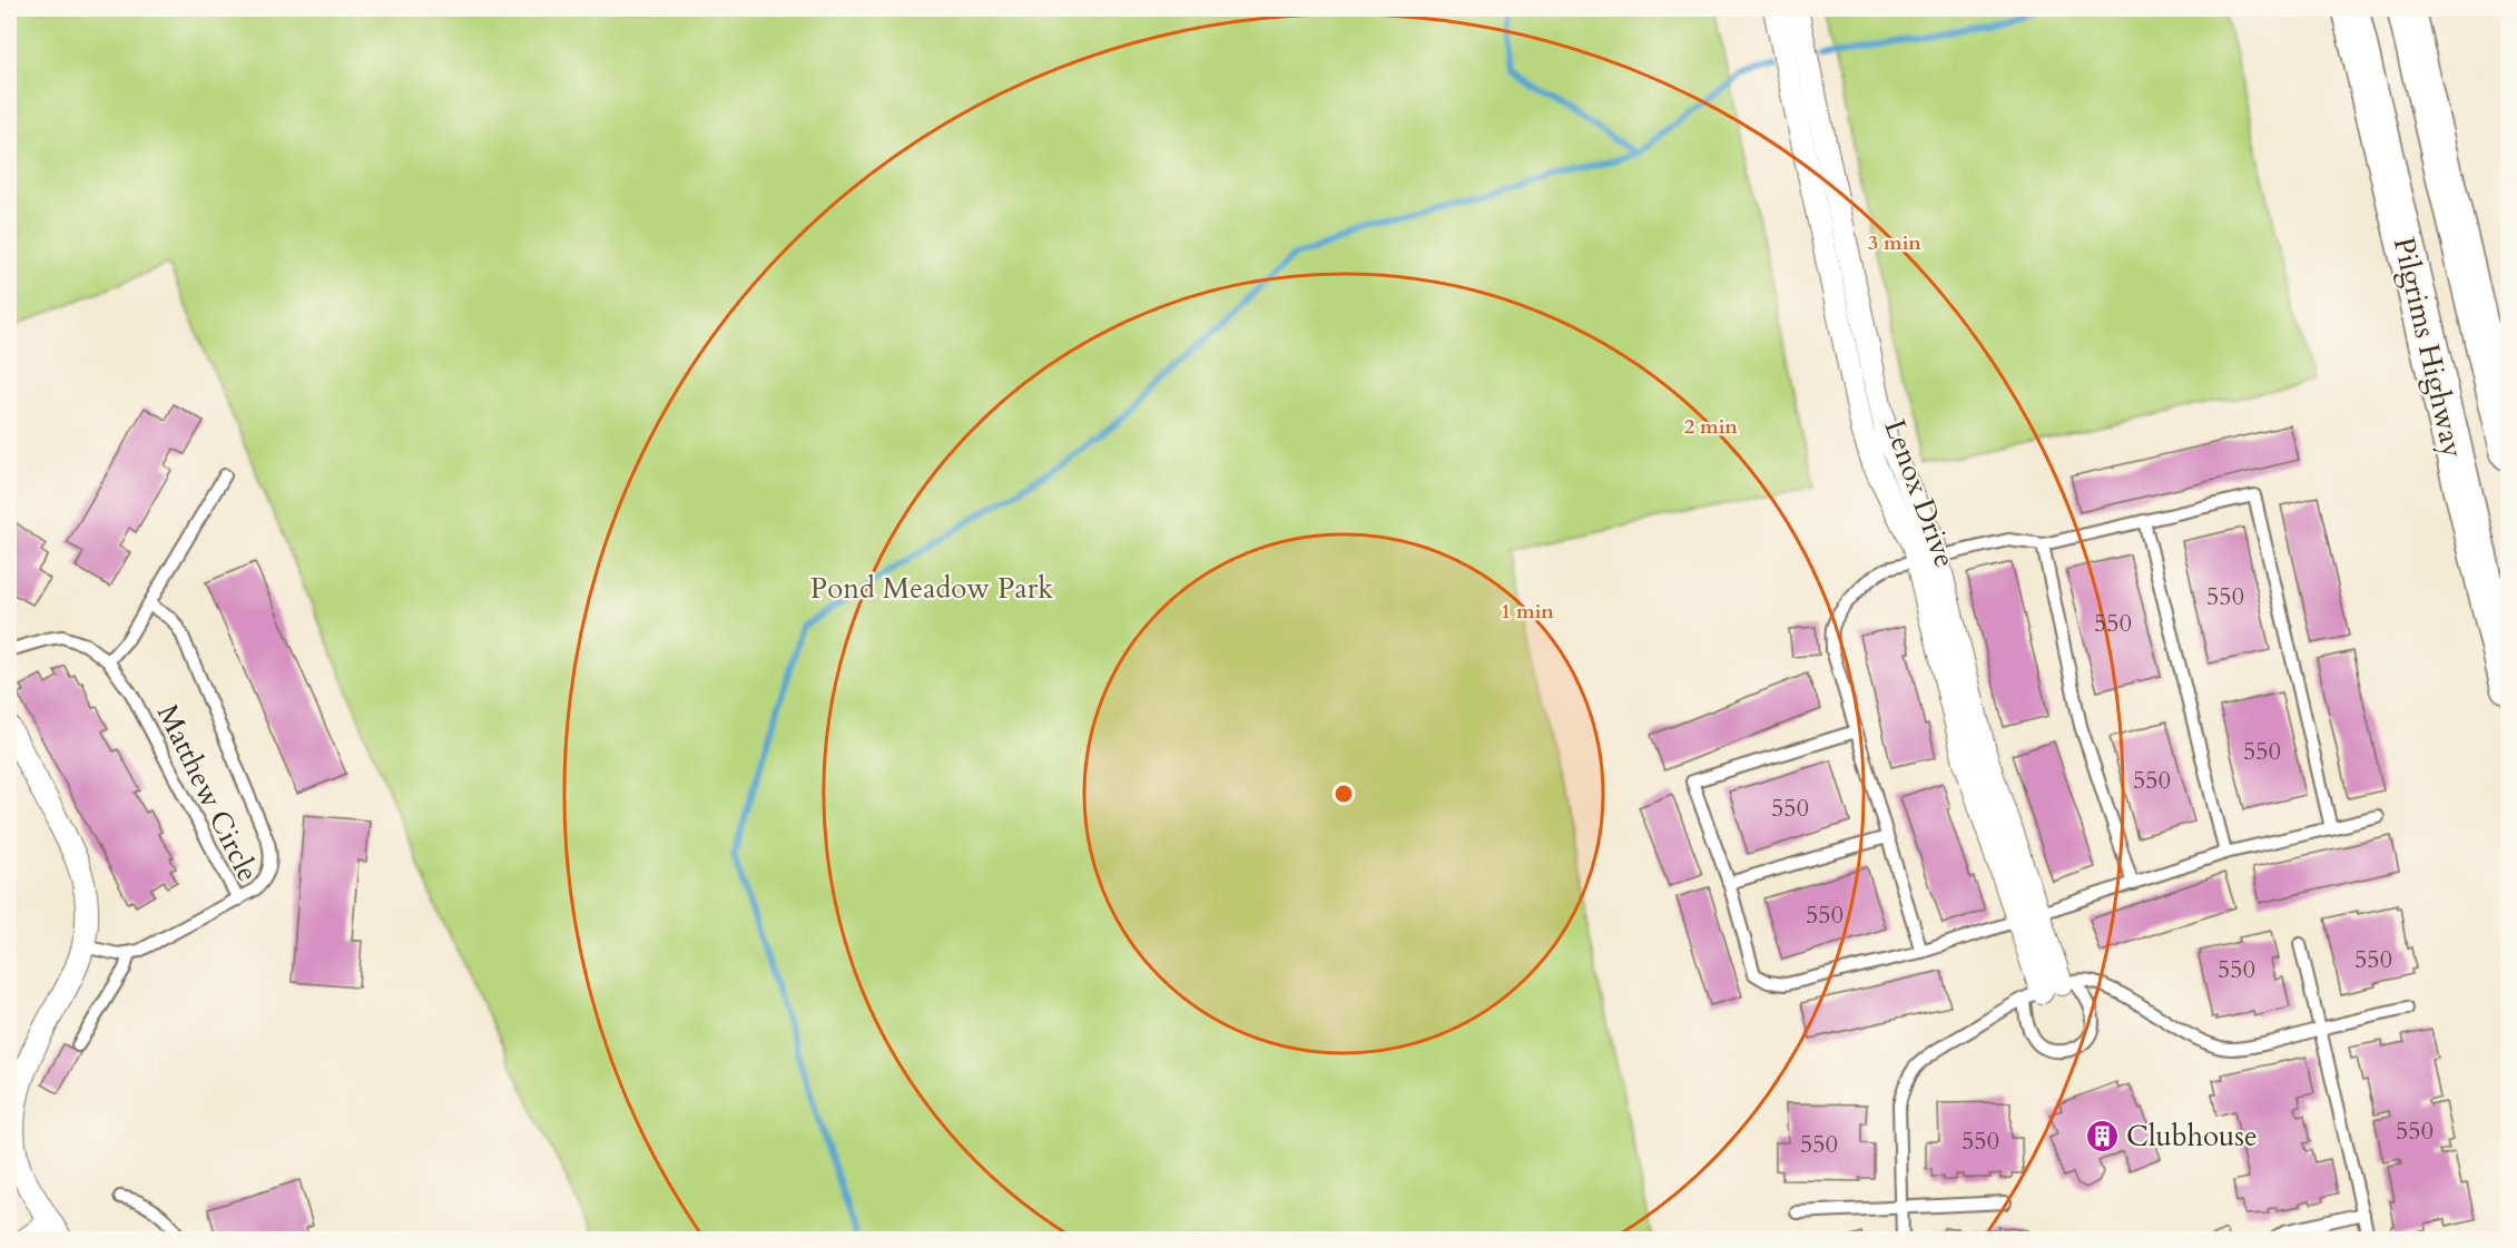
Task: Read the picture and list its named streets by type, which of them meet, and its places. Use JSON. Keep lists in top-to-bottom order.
{
  "streets": {
    "highway": ["Pilgrims Highway"],
    "street": ["Lenox Drive"],
    "lane": ["Matthew Circle"]
  },
  "parks": ["Pond Meadow Park"],
  "places": {
    "building": ["Clubhouse"]
  },
  "house_numbers": [
    "550",
    "550",
    "550",
    "550",
    "550",
    "550",
    "550",
    "550",
    "550",
    "550",
    "550"
  ],
  "rings": ["3 min", "2 min", "1 min"]
}
